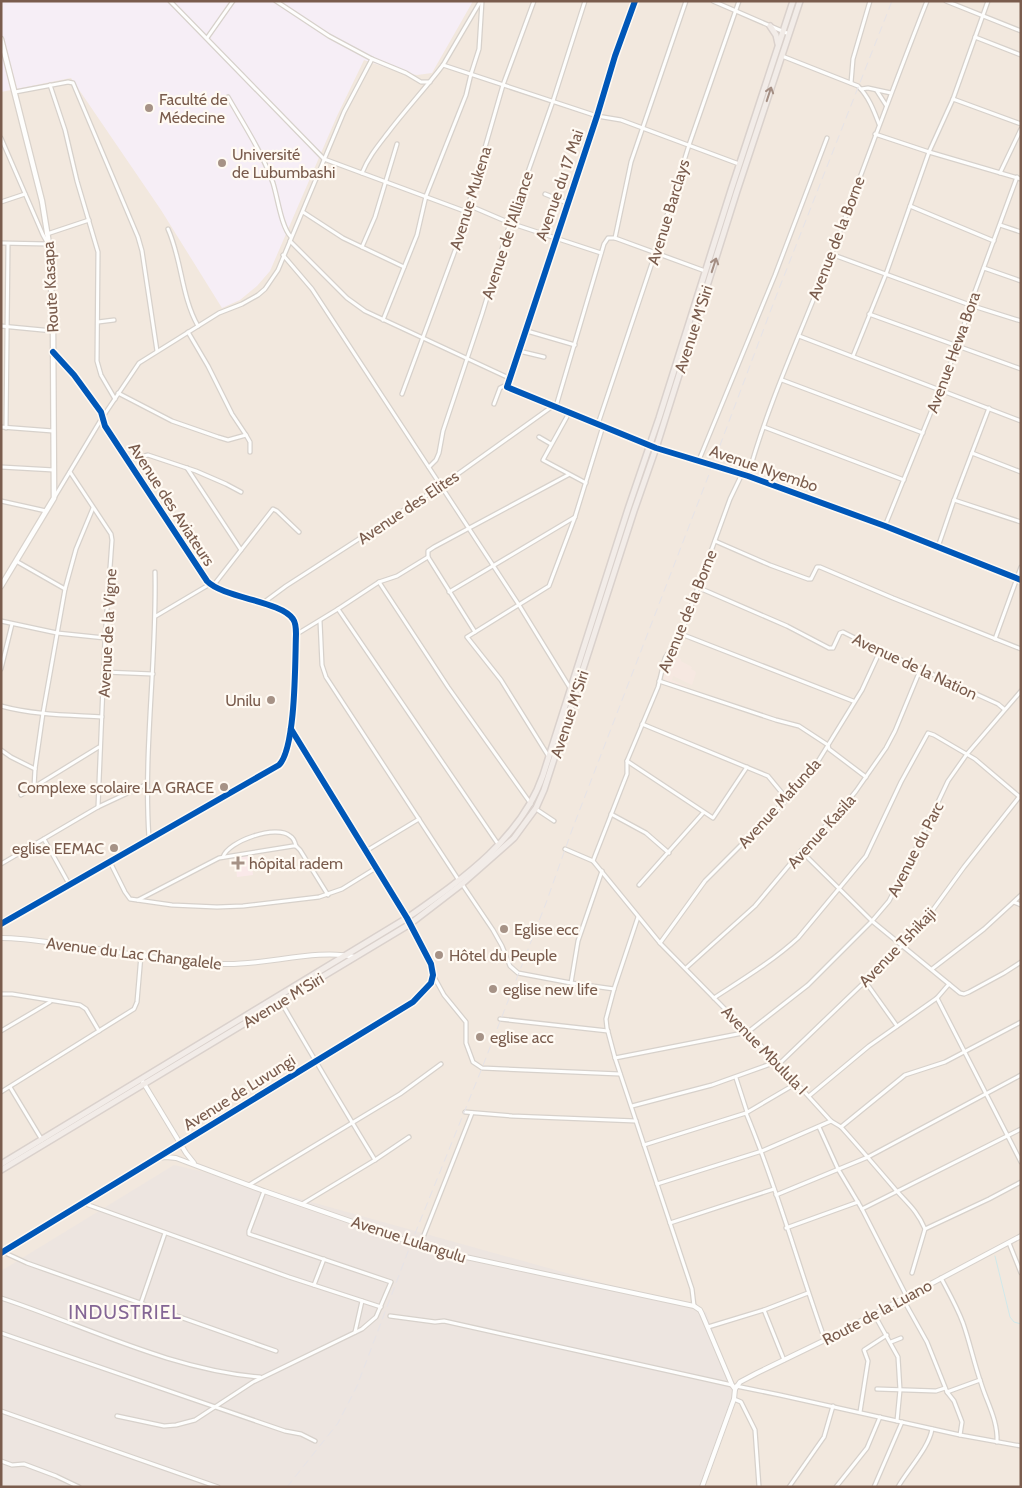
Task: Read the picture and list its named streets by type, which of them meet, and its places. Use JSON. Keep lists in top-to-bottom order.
{
  "streets": {
    "highway": ["Avenue M'Siri"],
    "main road": ["Route Kasapa"],
    "street": [
      "Avenue du 17 Mai",
      "Avenue Mukena",
      "Avenue Barclays",
      "Avenue de l'Alliance",
      "Avenue de la Borne",
      "Avenue Hewa Bora",
      "Avenue Nyembo",
      "Avenue des Aviateurs",
      "Avenue des Elites",
      "Avenue de la Vigne",
      "Avenue de la Nation",
      "Avenue Mafunda",
      "Avenue Kasila",
      "Avenue du Parc",
      "Avenue Tshikaji",
      "Avenue du Lac Changalele",
      "Avenue Mbulula I",
      "Avenue de Luvungi",
      "Avenue Lulangulu",
      "Route de la Luano"
    ]
  },
  "crossings": [
    ["Avenue Barclays", "Avenue Nyembo"],
    ["Avenue de la Borne", "Avenue Nyembo"],
    ["Avenue de la Borne", "Avenue de la Nation"],
    ["Avenue de la Borne", "Avenue Mbulula I"],
    ["Route Kasapa", "Avenue des Aviateurs"],
    ["Avenue M'Siri", "Avenue Nyembo"],
    ["Avenue M'Siri", "Avenue du Lac Changalele"],
    ["Avenue Hewa Bora", "Avenue Nyembo"],
    ["Avenue Nyembo", "Avenue des Elites"],
    ["Avenue des Aviateurs", "Avenue des Elites"],
    ["Avenue de la Nation", "Avenue Mafunda"],
    ["Avenue de la Nation", "Avenue Kasila"],
    ["Avenue de la Nation", "Avenue du Parc"],
    ["Avenue Mafunda", "Avenue Mbulula I"],
    ["Avenue Kasila", "Avenue Mbulula I"],
    ["Avenue du Parc", "Avenue Mbulula I"],
    ["Avenue Tshikaji", "Avenue Mbulula I"],
    ["Avenue de Luvungi", "Avenue Lulangulu"]
  ],
  "districts": ["INDUSTRIEL"],
  "places": {
    "other": [
      "Faculté de Médecine",
      "Université de Lubumbashi",
      "Unilu",
      "Complexe scolaire LA GRACE",
      "eglise EEMAC",
      "Eglise ecc",
      "Hôtel du Peuple",
      "eglise new life",
      "eglise acc"
    ],
    "health": ["hôpital radem"]
  }
}
